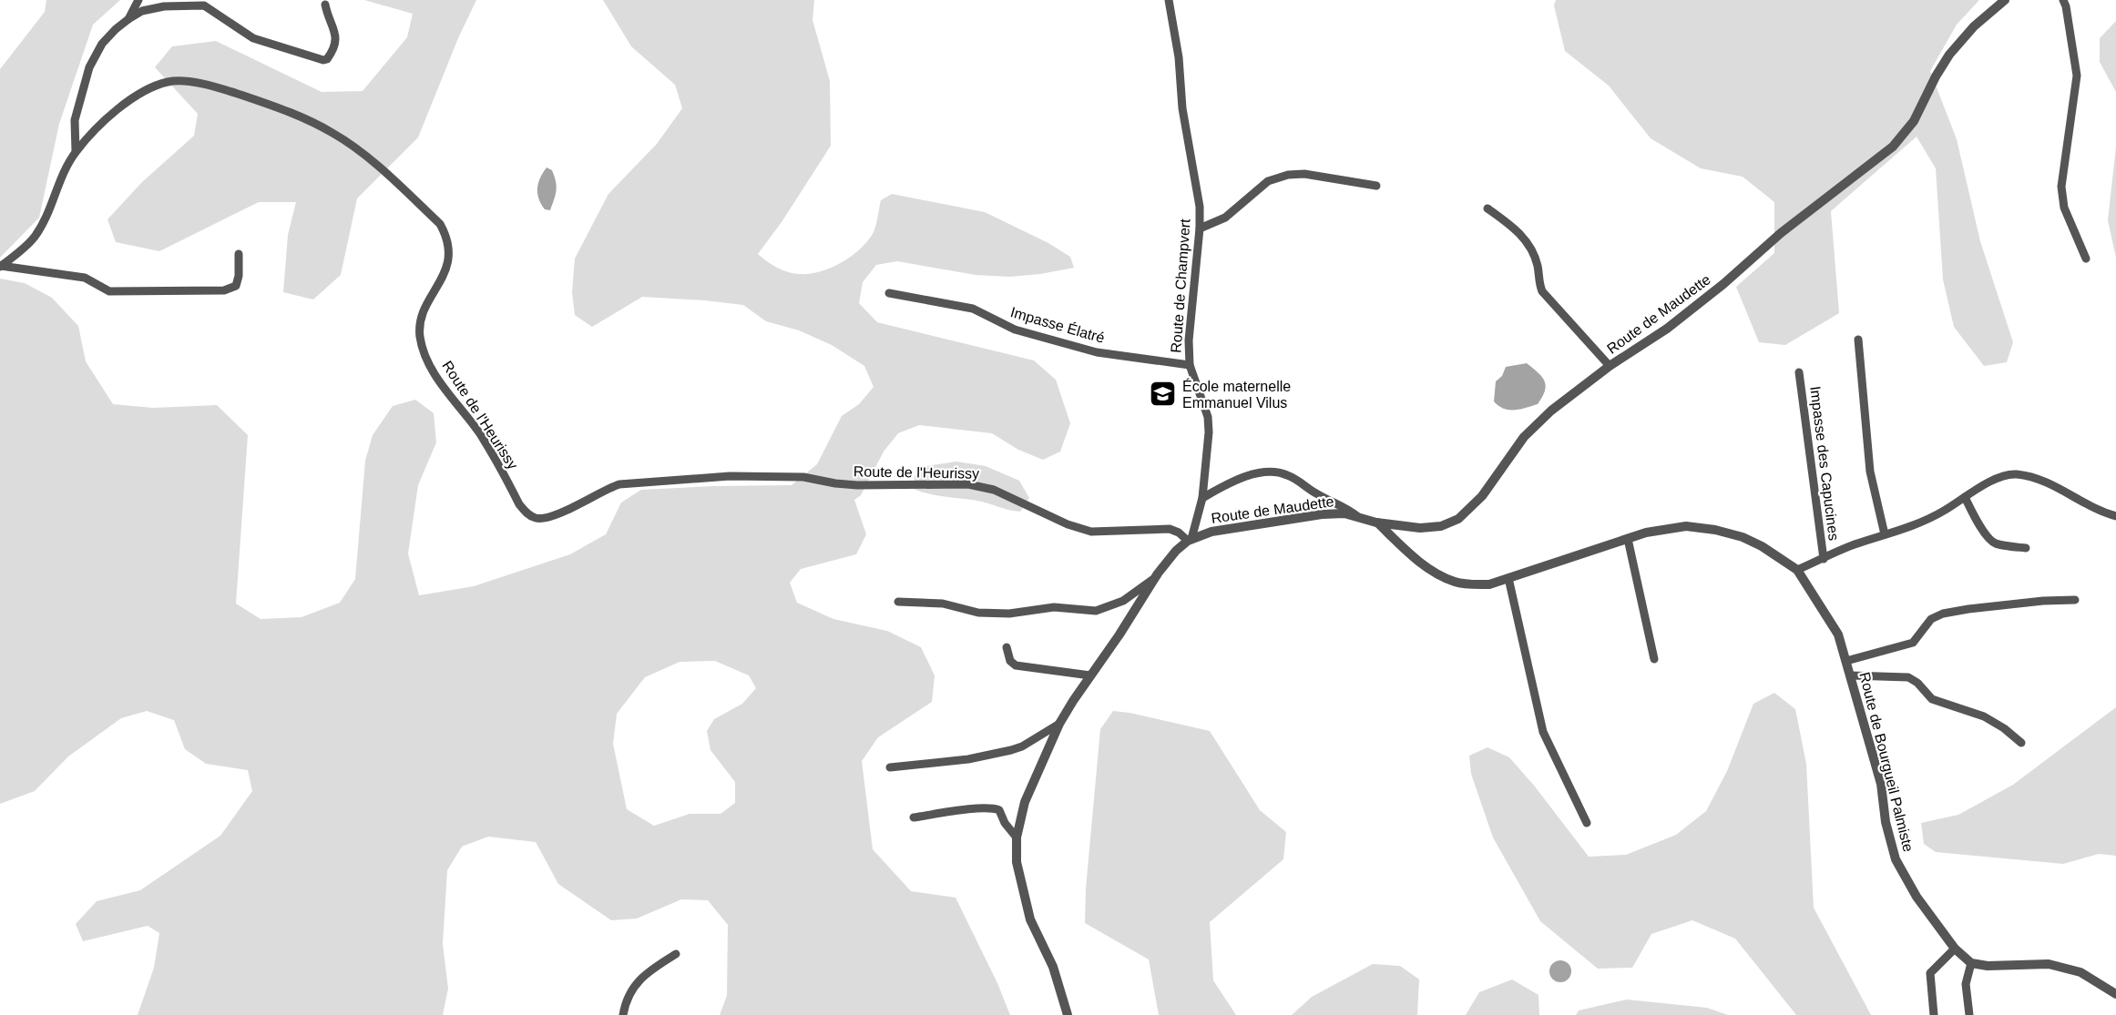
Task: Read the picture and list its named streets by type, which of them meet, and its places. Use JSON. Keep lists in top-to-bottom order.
{
  "streets": {
    "street": [
      "Route de Champvert",
      "Route de Maudette",
      "Impasse Élatré",
      "Route de l'Heurissy",
      "Impasse des Capucines",
      "Route de Bourgueil Palmiste"
    ]
  },
  "crossings": [
    ["Route de Champvert", "Route de Maudette"],
    ["Route de Champvert", "Impasse Élatré"],
    ["Route de Champvert", "Route de l'Heurissy"],
    ["Route de Maudette", "Route de l'Heurissy"],
    ["Route de Maudette", "Route de Bourgueil Palmiste"]
  ],
  "places": {
    "school or university": ["École maternelle Emmanuel Vilus"]
  }
}
